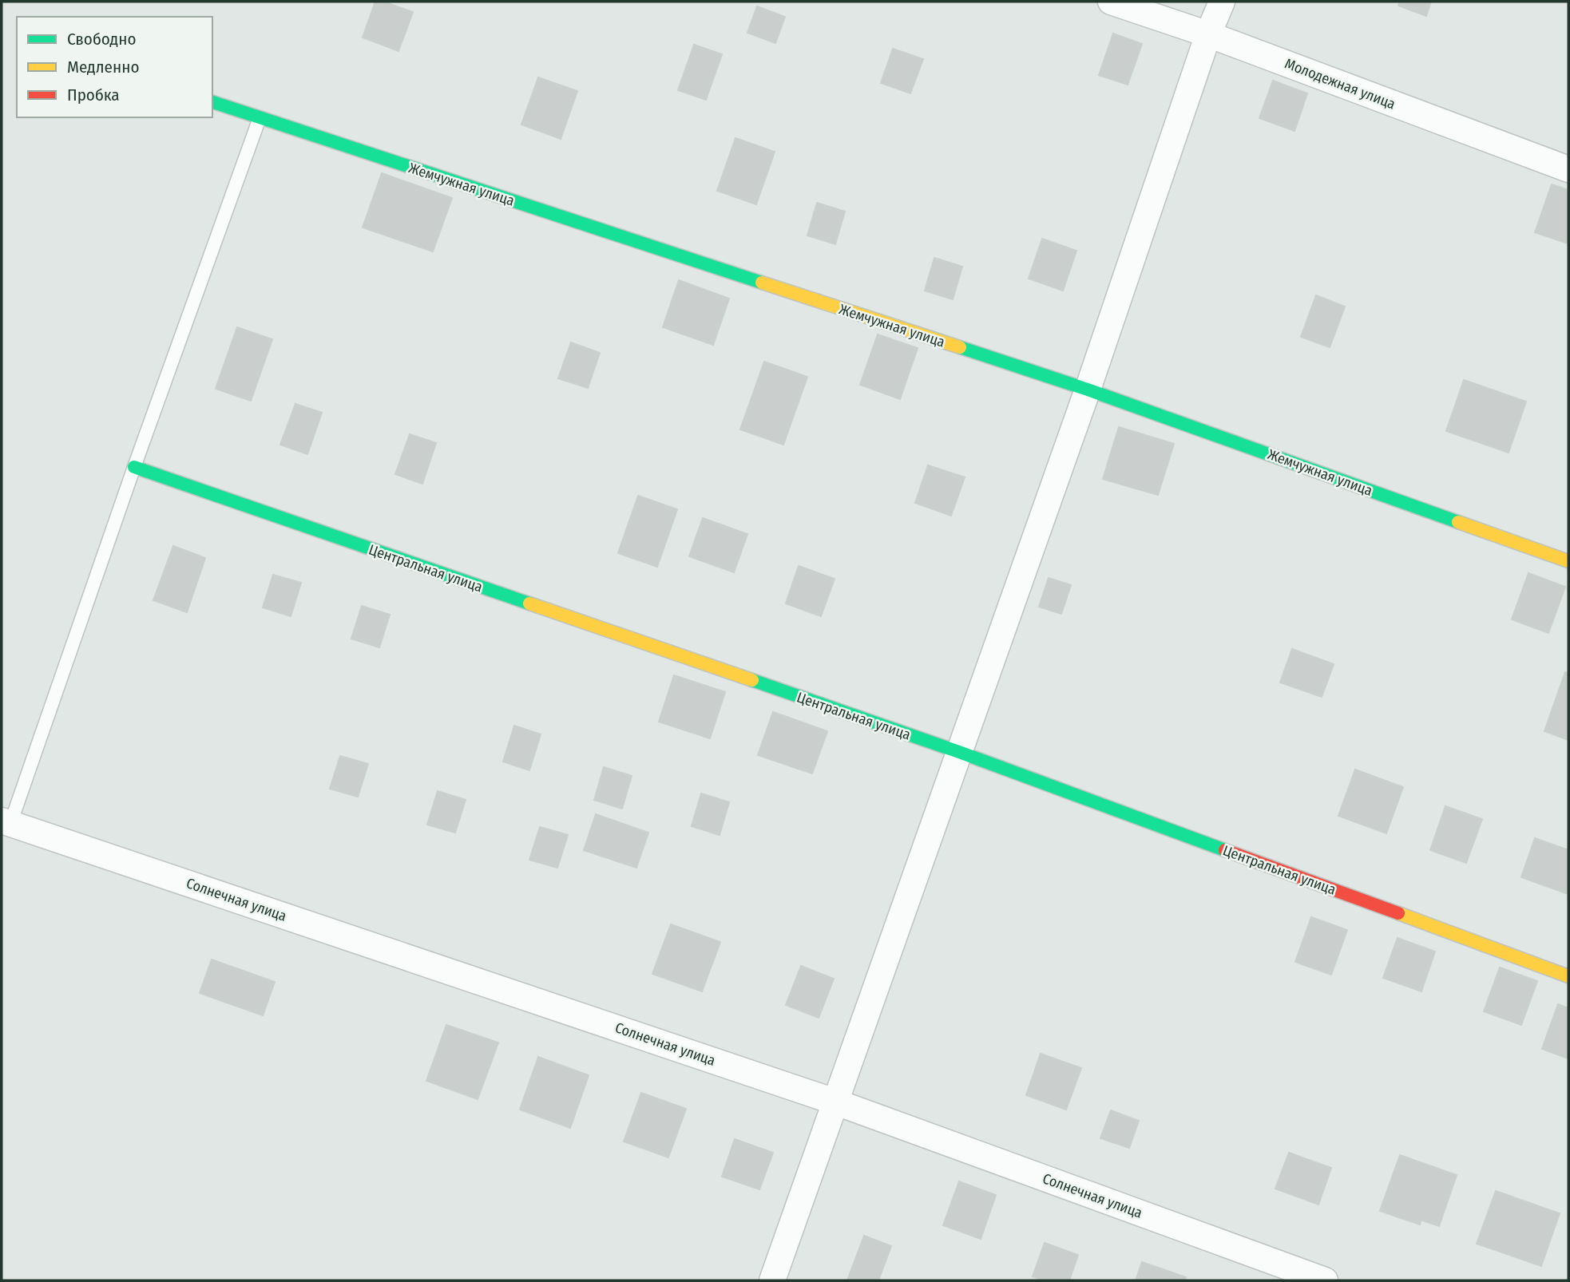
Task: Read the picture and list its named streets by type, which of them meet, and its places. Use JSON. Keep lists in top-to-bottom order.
{
  "streets": {
    "street": [
      "Молодежная улица",
      "Жемчужная улица",
      "Центральная улица",
      "Солнечная улица"
    ]
  },
  "legend": ["Свободно", "Медленно", "Пробка"]
}
